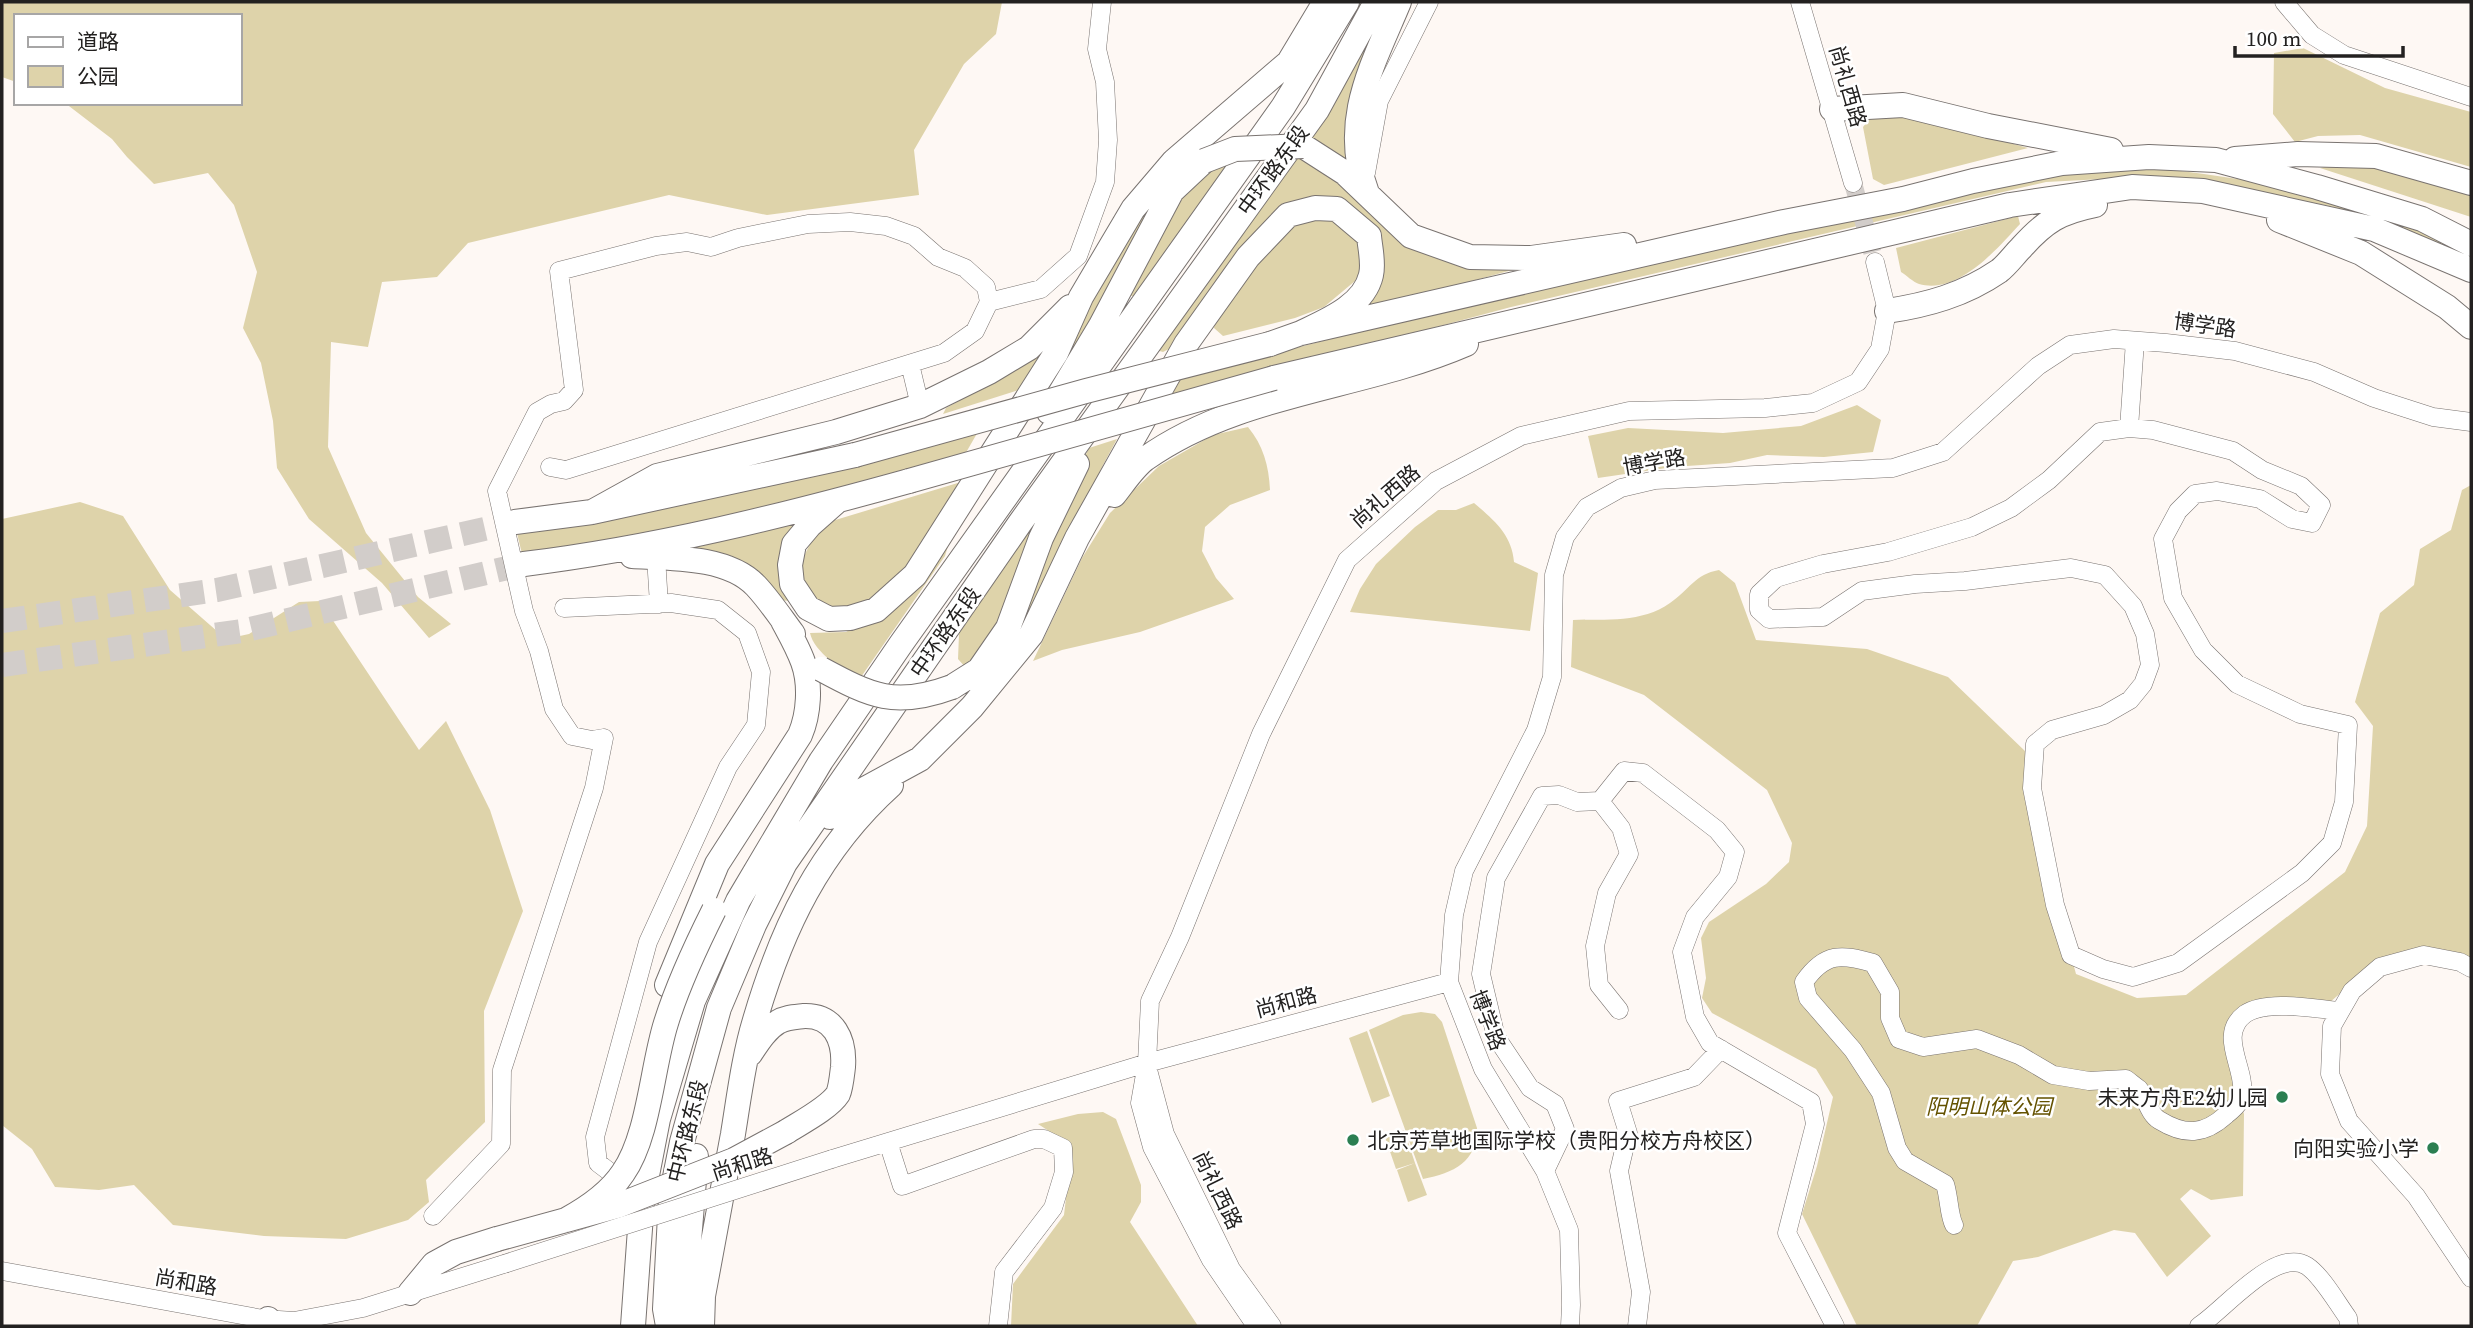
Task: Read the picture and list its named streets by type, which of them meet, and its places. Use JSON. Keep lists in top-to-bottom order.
{
  "streets": {
    "highway": ["中环路东段"],
    "street": ["尚礼西路", "博学路", "尚和路"]
  },
  "crossings": [
    ["尚礼西路", "尚和路"],
    ["博学路", "尚和路"]
  ],
  "parks": ["阳明山体公园"],
  "places": ["未来方舟E2幼儿园", "北京芳草地国际学校（贵阳分校方舟校区）", "向阳实验小学"],
  "legend": ["道路", "公园"],
  "scale_bar": "100 m"
}
